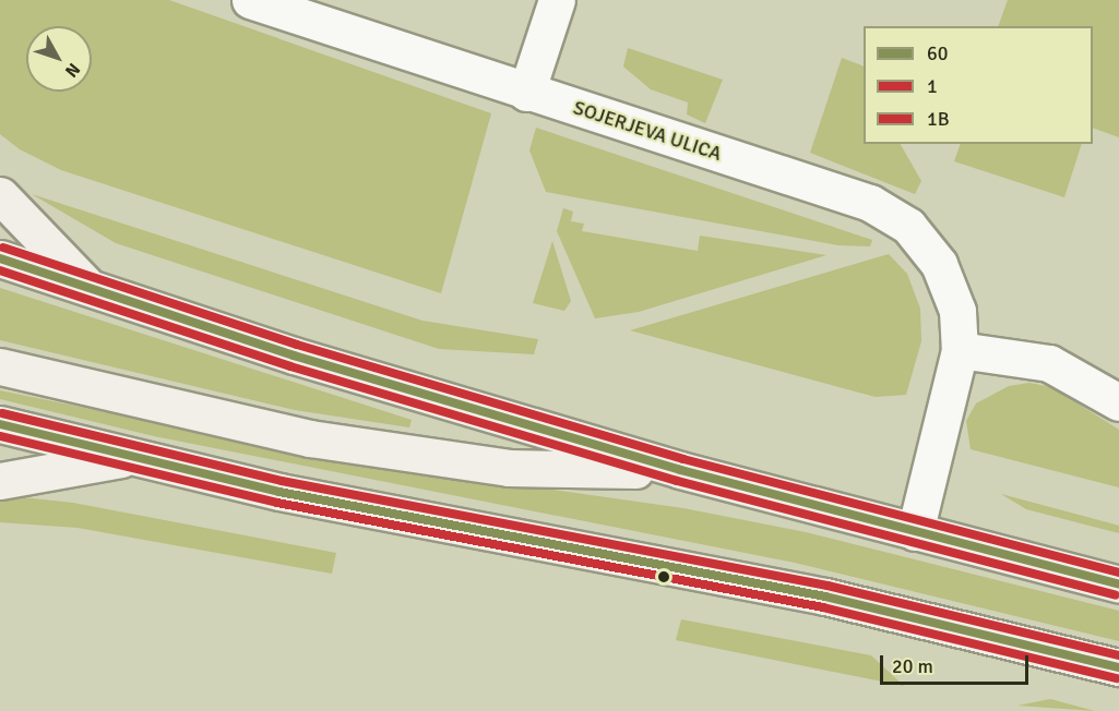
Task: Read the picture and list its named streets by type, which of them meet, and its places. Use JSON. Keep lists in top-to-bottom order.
{
  "streets": {
    "street": ["SOJERJEVA ULICA"]
  },
  "lines": ["transit line 1B", "transit line 60", "transit line 1"],
  "legend": ["60", "1", "1B"],
  "scale_bar": "20 m",
  "north": "bottom right"
}
